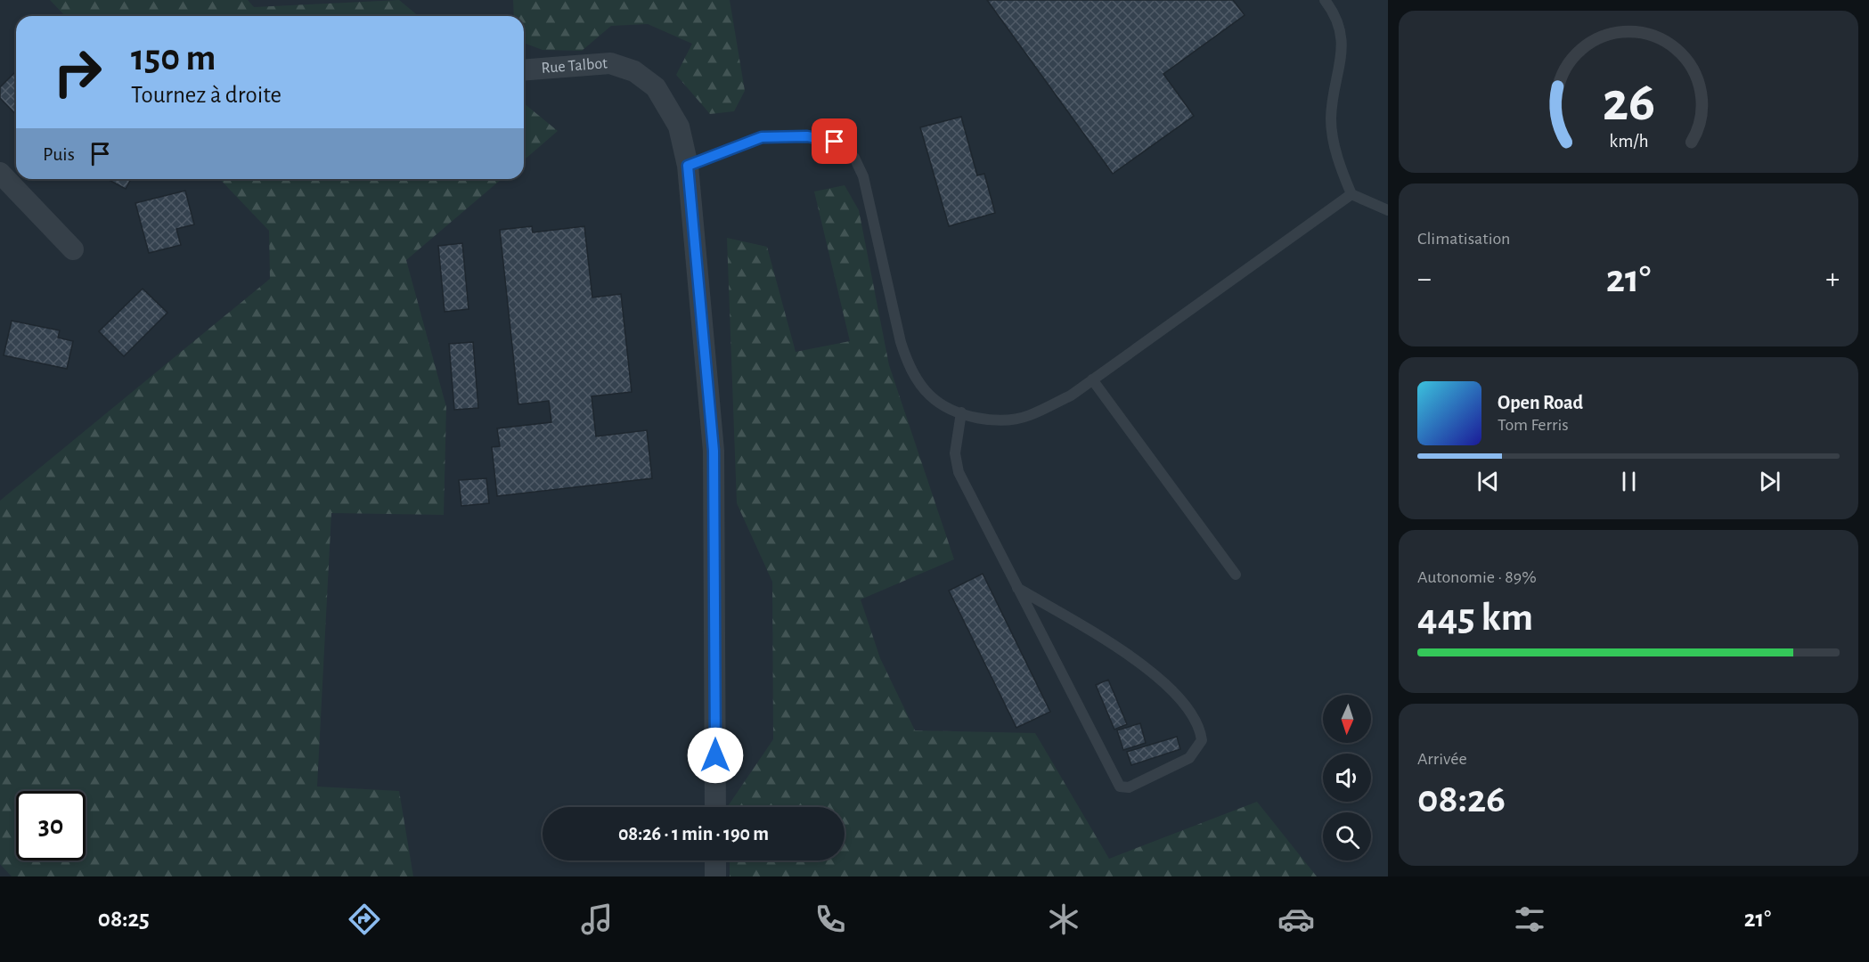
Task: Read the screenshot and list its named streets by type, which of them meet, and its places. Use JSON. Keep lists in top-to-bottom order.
{
  "streets": {
    "street": ["Rue Talbot"]
  },
  "north": "bottom",
  "page": {
    "turn": ["150 m", "Tournez à droite"],
    "then": "Puis",
    "tile": [
      "Climatisation",
      ["Autonomie · 89%", "445 km"],
      ["Arrivée", "08:26"]
    ],
    "heat": ["−", "21°", "+"],
    "song": ["Open Road", "Tom Ferris"],
    "limit": "30",
    "trip": "08:26 · 1 min · 190 m",
    "tabs": ["08:25", "21°"],
    "gauge": ["26", "km/h"]
  }
}
